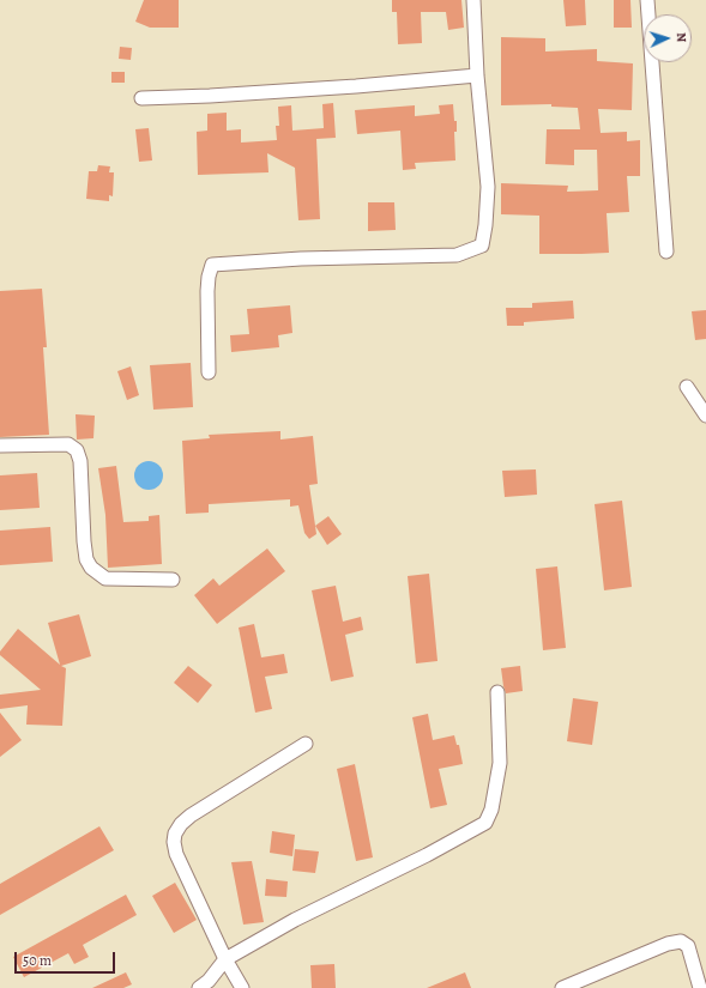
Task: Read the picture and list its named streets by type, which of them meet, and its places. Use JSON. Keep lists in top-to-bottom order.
{
  "scale_bar": "50 m",
  "north": "right"
}
